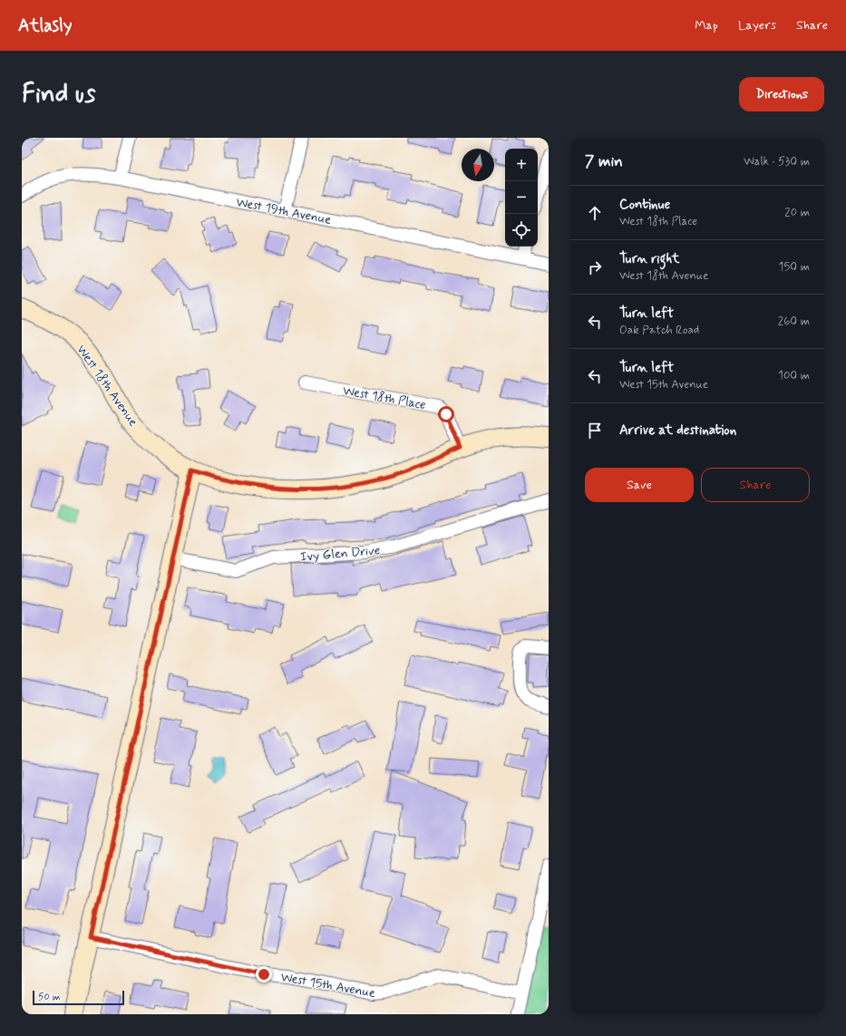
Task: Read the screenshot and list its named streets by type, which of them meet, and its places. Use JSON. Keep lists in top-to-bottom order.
{
  "streets": {
    "main road": ["West 18th Avenue"],
    "street": [
      "West 19th Avenue",
      "West 18th Place",
      "Ivy Glen Drive",
      "West 15th Avenue"
    ]
  },
  "crossings": [
    ["West 18th Avenue", "West 18th Place"]
  ],
  "scale_bar": "50 m",
  "north": "bottom",
  "page": {
    "header": "Atlasly",
    "nav": ["Map", "Layers", "Share"],
    "buttons": [
      "Directions",
      ["Save", "Share"]
    ],
    "title": "Find us",
    "heading": ["7 min", "Walk · 530 m"],
    "map_buttons": ["+", "−"],
    "list": [
      ["Continue", "West 18th Place", "20 m"],
      ["Turn right", "West 18th Avenue", "150 m"],
      ["Turn left", "Oak Patch Road", "260 m"],
      ["Turn left", "West 15th Avenue", "100 m"],
      "Arrive at destination"
    ],
    "scale": "50 m"
  }
}
